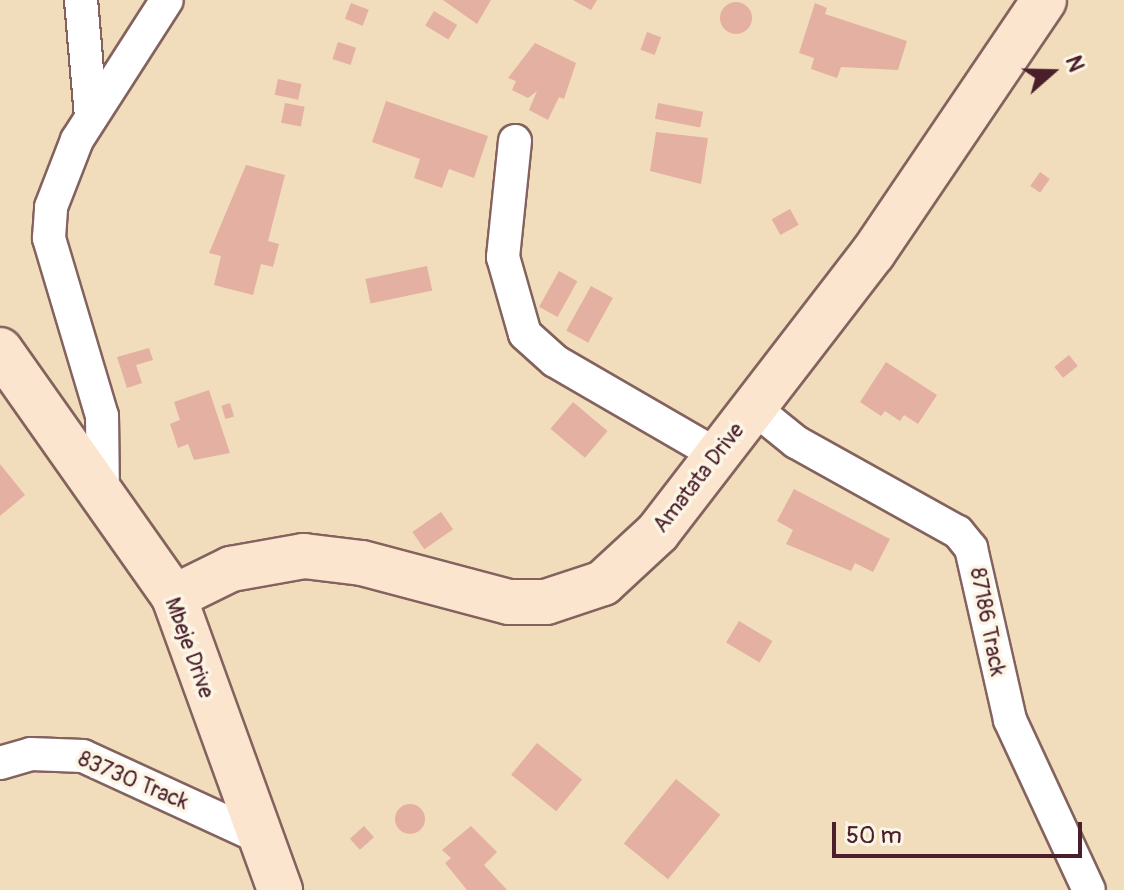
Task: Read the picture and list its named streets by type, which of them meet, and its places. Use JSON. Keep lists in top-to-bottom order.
{
  "streets": {
    "street": [
      "Amatata Drive",
      "87186 Track",
      "Mbeje Drive",
      "83730 Track"
    ]
  },
  "crossings": [
    ["Amatata Drive", "87186 Track"],
    ["Amatata Drive", "Mbeje Drive"],
    ["Mbeje Drive", "83730 Track"]
  ],
  "scale_bar": "50 m",
  "north": "right"
}
